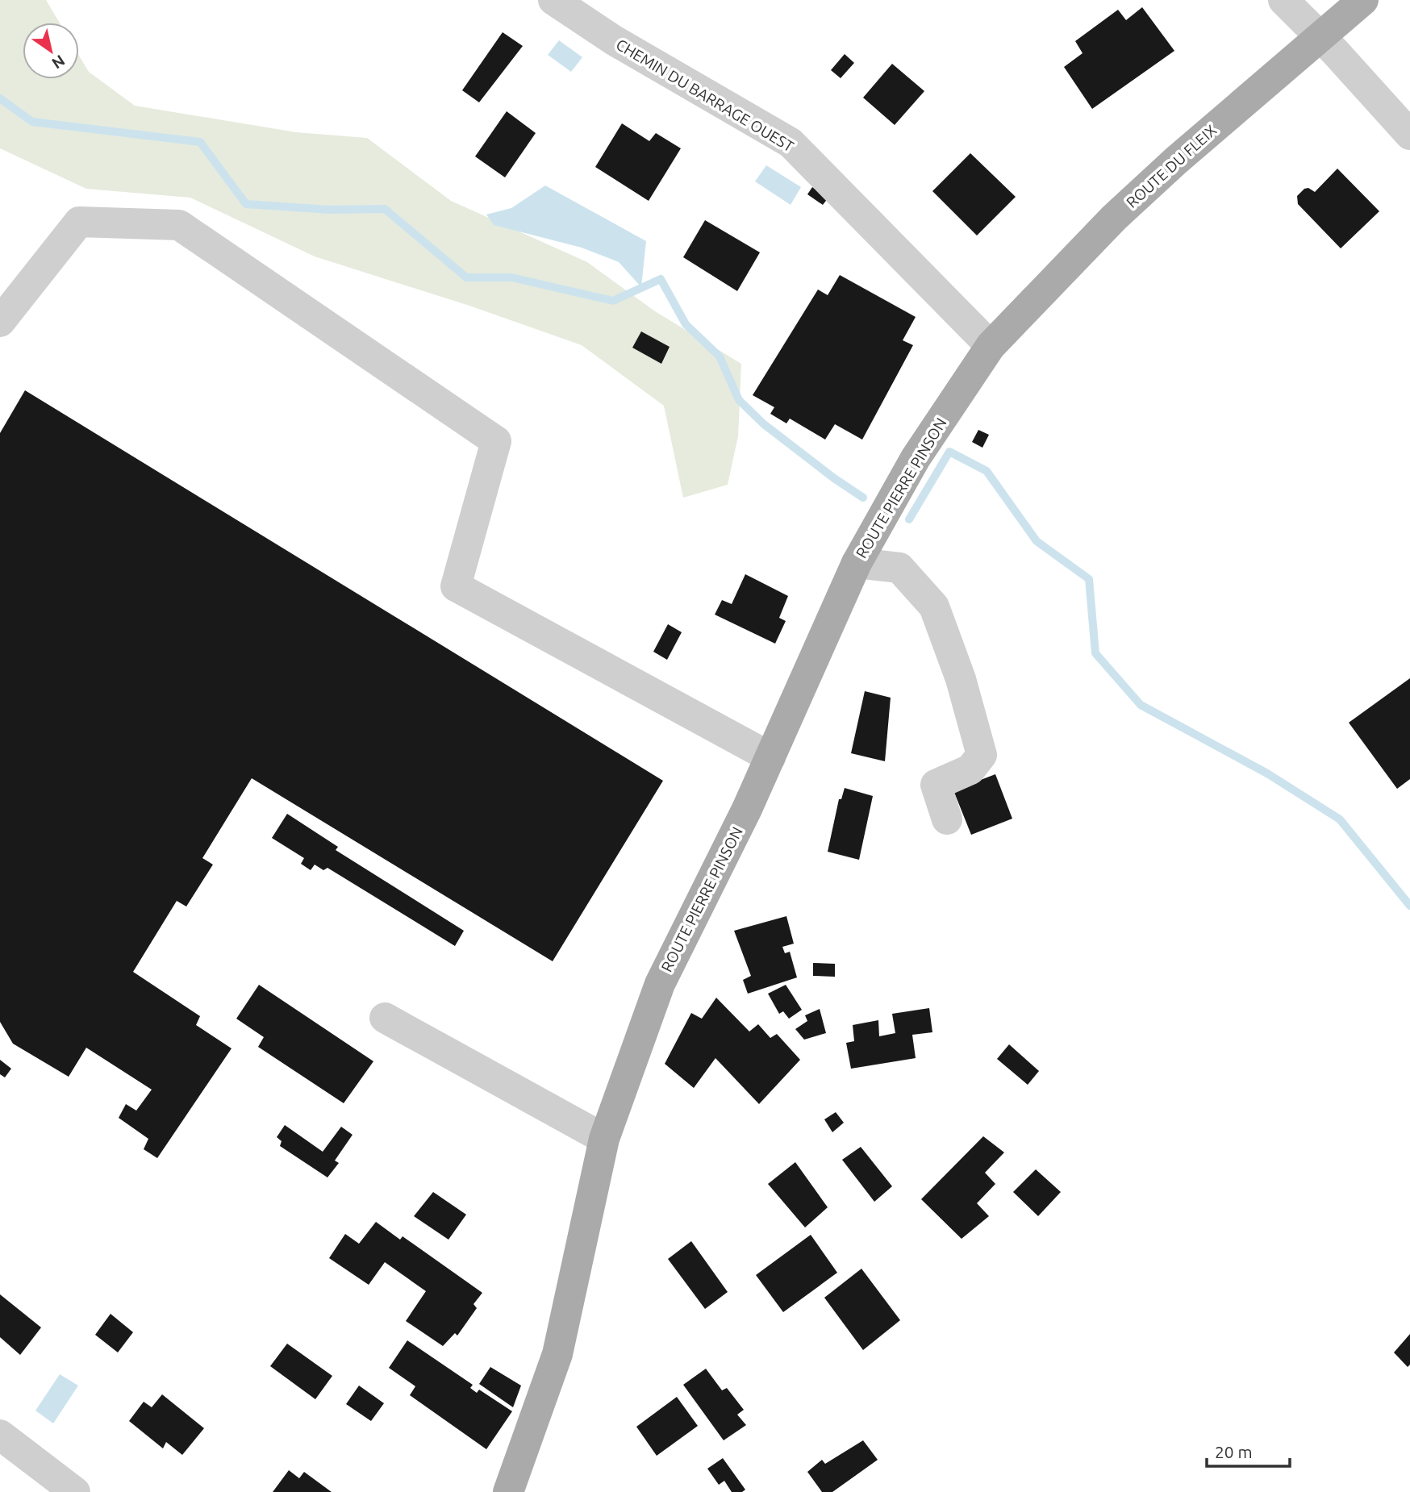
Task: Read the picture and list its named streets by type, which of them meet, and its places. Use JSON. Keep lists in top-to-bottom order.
{
  "streets": {
    "main road": ["ROUTE DU FLEIX", "ROUTE PIERRE PINSON"],
    "street": ["CHEMIN DU BARRAGE OUEST"]
  },
  "crossings": [
    ["CHEMIN DU BARRAGE OUEST", "ROUTE DU FLEIX"],
    ["CHEMIN DU BARRAGE OUEST", "ROUTE PIERRE PINSON"],
    ["ROUTE DU FLEIX", "ROUTE PIERRE PINSON"]
  ],
  "scale_bar": "20 m",
  "north": "bottom right"
}
